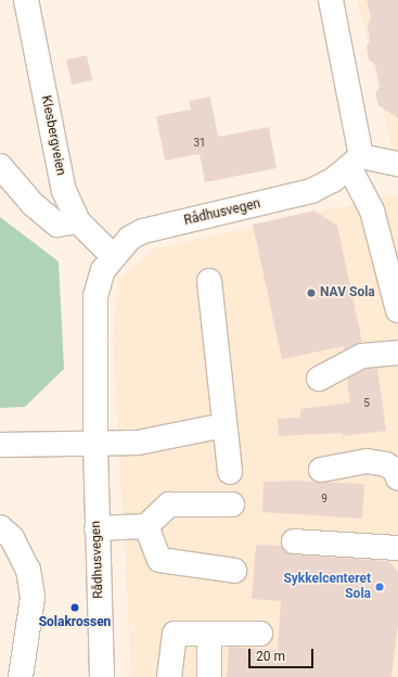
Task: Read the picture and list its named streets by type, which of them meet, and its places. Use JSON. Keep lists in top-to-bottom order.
{
  "streets": {
    "street": ["Klesbergveien", "Rådhusvegen"]
  },
  "crossings": [
    ["Klesbergveien", "Rådhusvegen"]
  ],
  "places": ["NAV Sola", "Sykkelcenteret Sola", "Solakrossen"],
  "house_numbers": ["31", "5", "9"],
  "scale_bar": "20 m"
}
